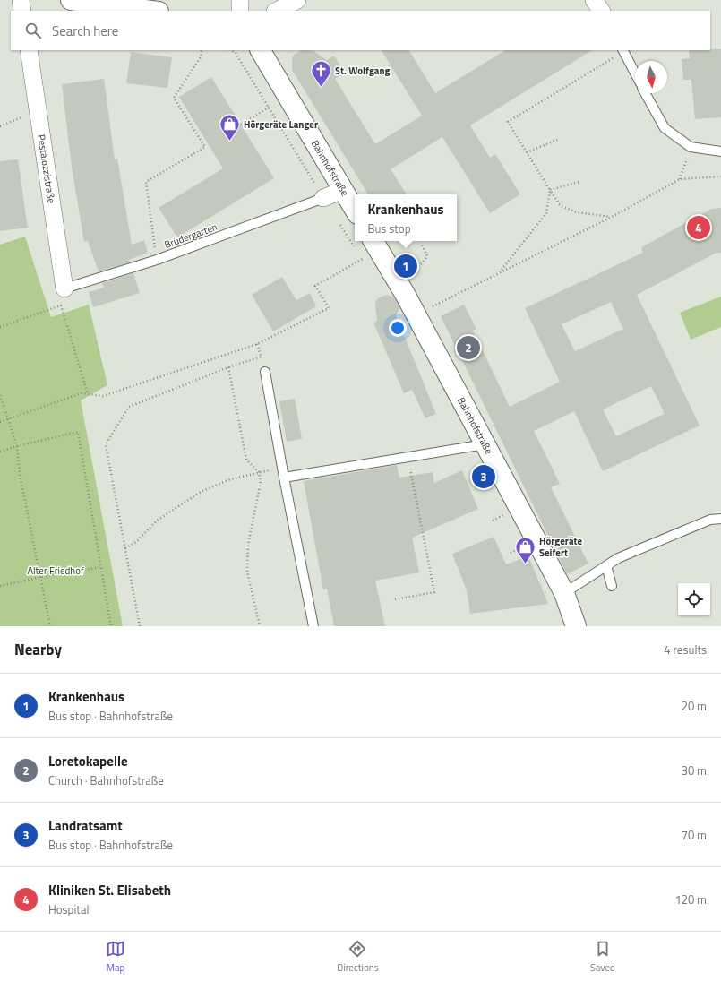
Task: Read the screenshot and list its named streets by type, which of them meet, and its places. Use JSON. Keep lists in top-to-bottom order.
{
  "streets": {
    "main road": ["Bahnhofstraße"],
    "street": ["Pestalozzistraße"],
    "lane": ["Brüdergarten"]
  },
  "crossings": [
    ["Pestalozzistraße", "Brüdergarten"]
  ],
  "parks": ["Alter Friedhof"],
  "places": {
    "church": ["St. Wolfgang"],
    "shop": ["Hörgeräte Langer", "Hörgeräte Seifert"]
  },
  "north": "bottom",
  "page": {
    "search": "Search here",
    "popup": ["Krankenhaus", "Bus stop"],
    "pins": [
      "4",
      "1",
      "2",
      "3"
    ],
    "heading": ["Nearby", "4 results"],
    "list": [
      {
        "mark": "1",
        "name": "Krankenhaus",
        "note": "Bus stop · Bahnhofstraße",
        "value": "20 m"
      },
      {
        "mark": "2",
        "name": "Loretokapelle",
        "note": "Church · Bahnhofstraße",
        "value": "30 m"
      },
      {
        "mark": "3",
        "name": "Landratsamt",
        "note": "Bus stop · Bahnhofstraße",
        "value": "70 m"
      },
      {
        "mark": "4",
        "name": "Kliniken St. Elisabeth",
        "note": "Hospital",
        "value": "120 m"
      }
    ],
    "nav": ["Map", "Directions", "Saved"]
  }
}
